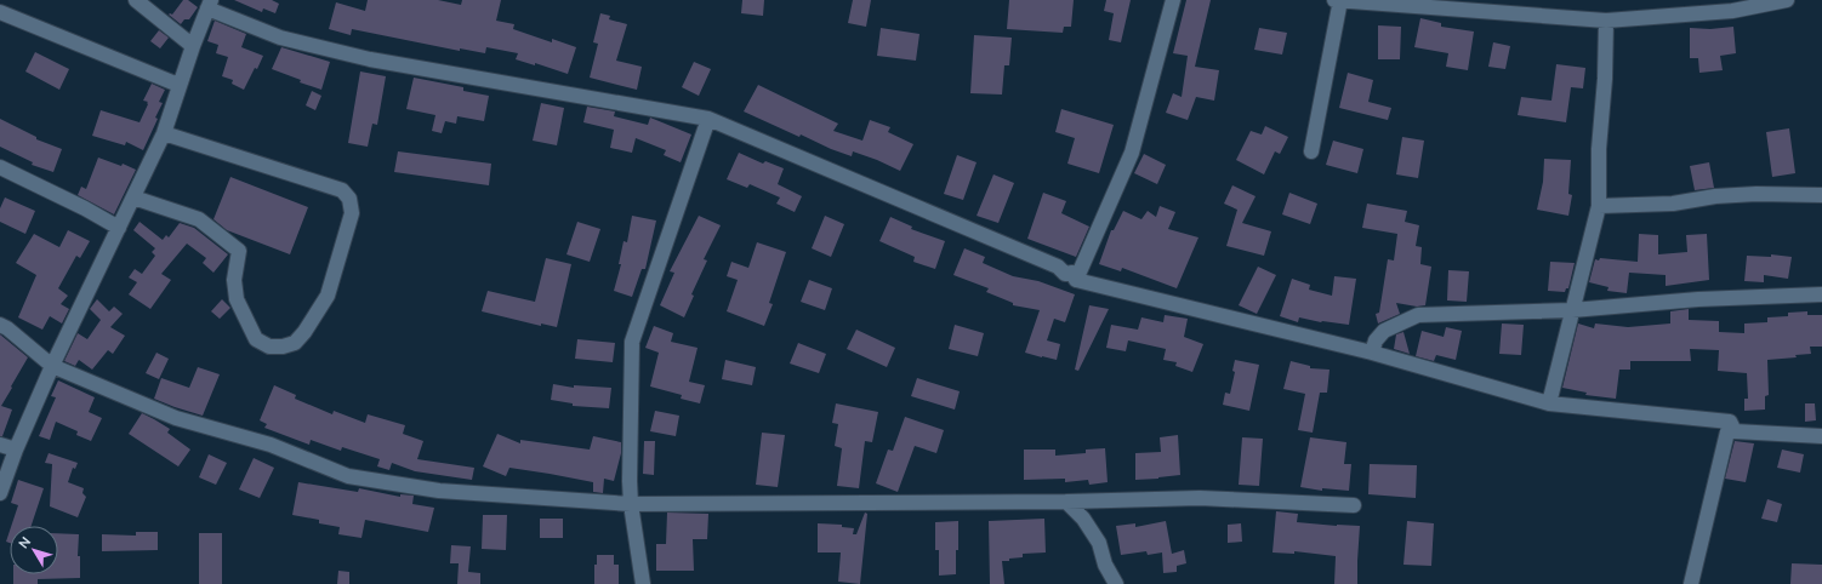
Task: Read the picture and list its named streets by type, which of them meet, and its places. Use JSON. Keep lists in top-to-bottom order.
{
  "north": "top left"
}
